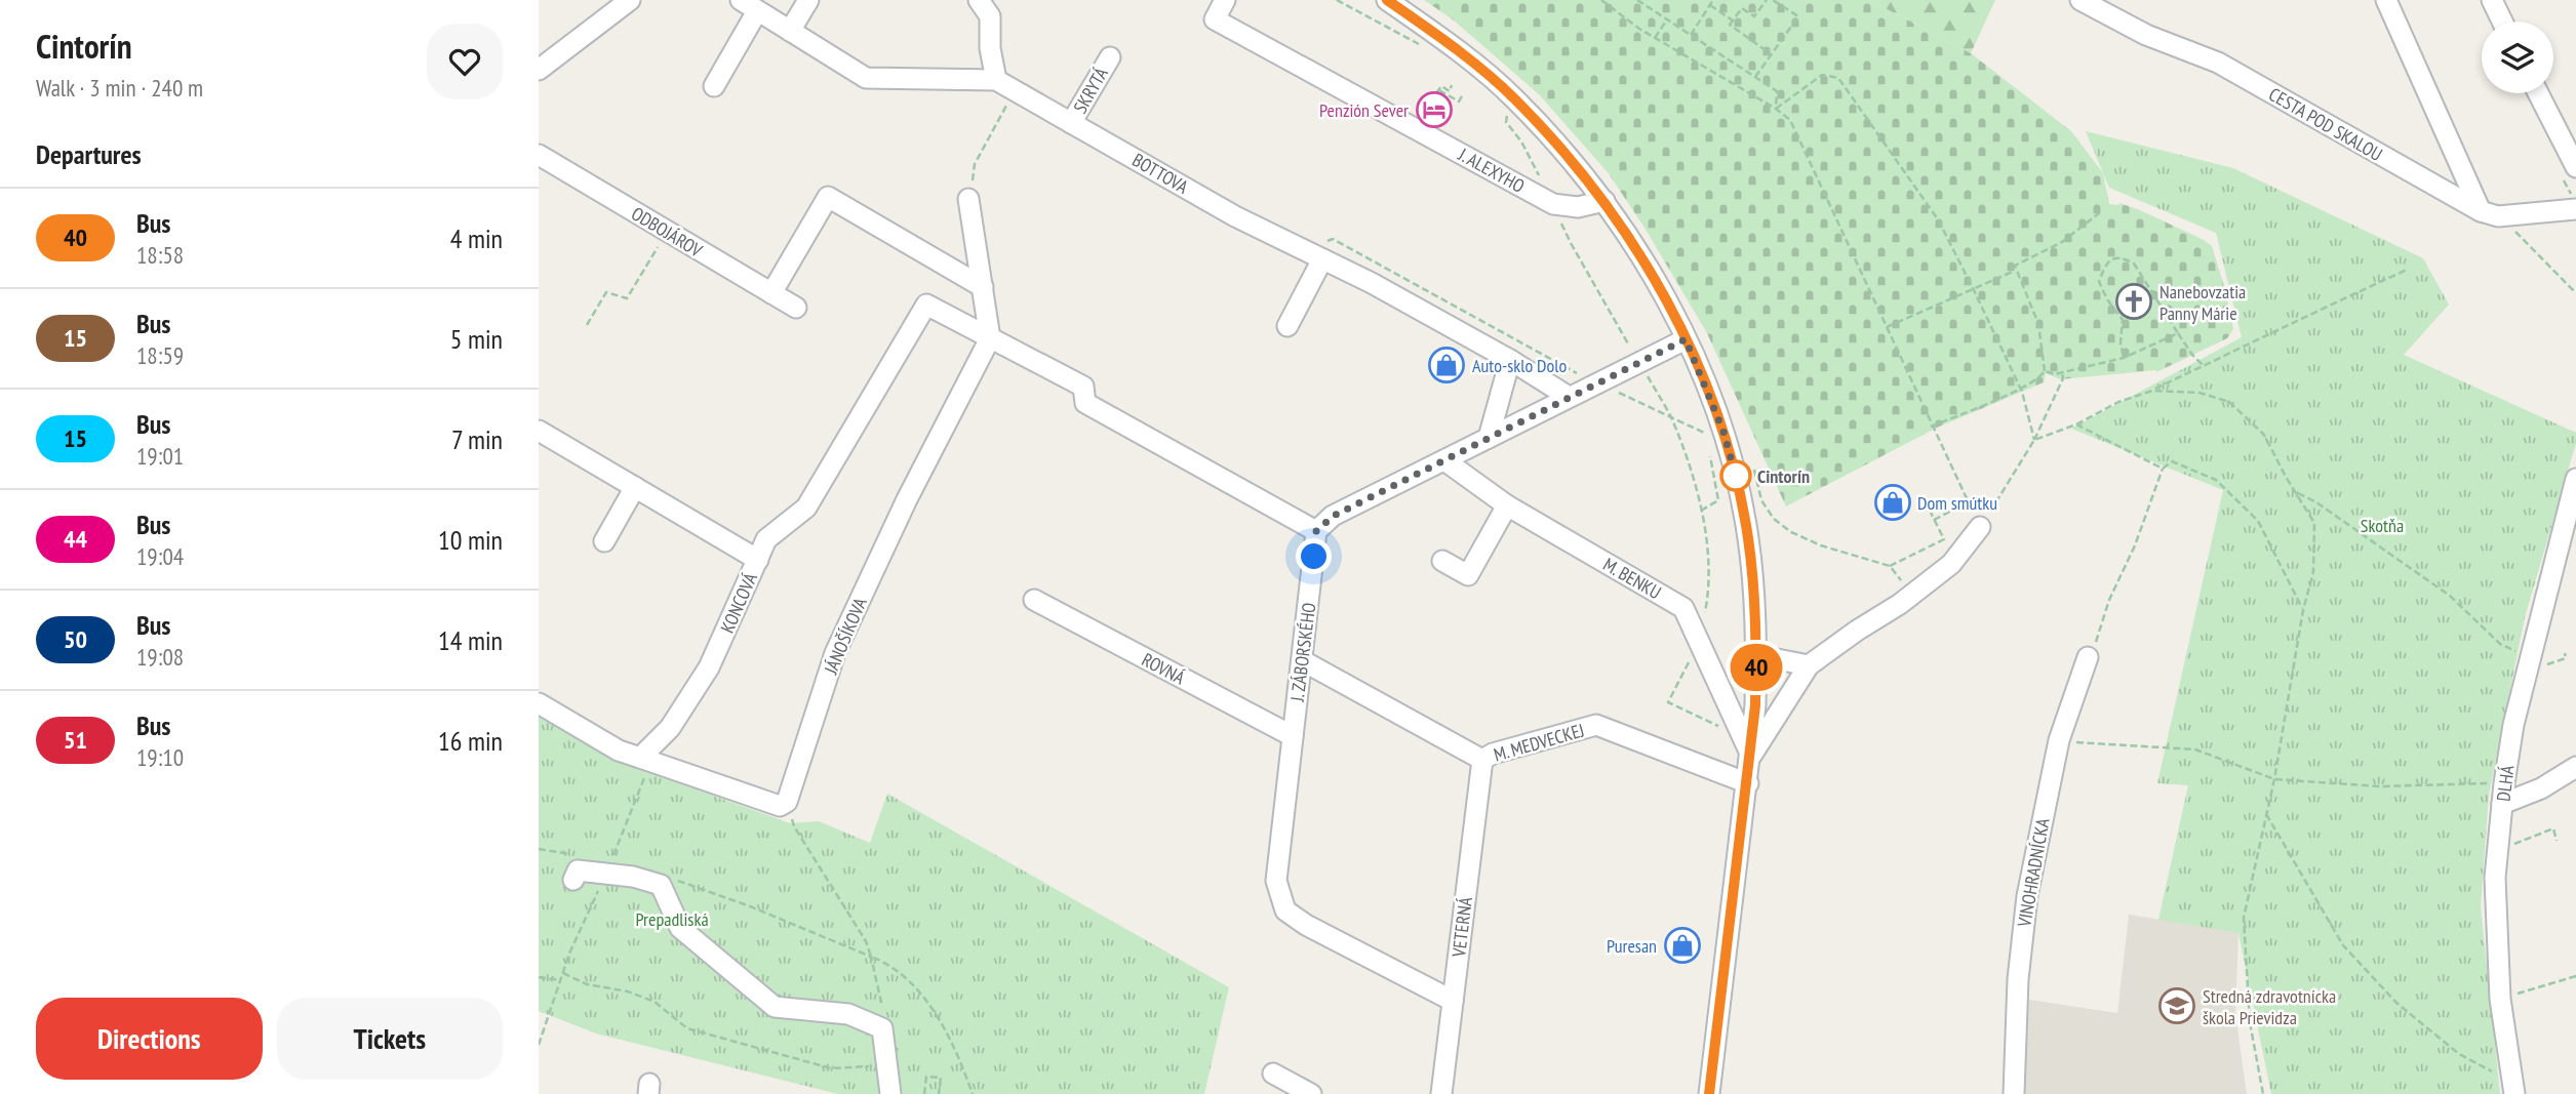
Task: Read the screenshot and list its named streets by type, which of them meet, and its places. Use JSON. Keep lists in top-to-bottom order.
{
  "streets": {
    "street": [
      "SKRYTÁ",
      "CESTA POD SKALOU",
      "J. ALEXYHO",
      "BOTTOVA",
      "ODBOJÁROV",
      "M. BENKU",
      "KONCOVÁ",
      "JÁNOŠÍKOVA",
      "J. ZÁBORSKÉHO",
      "ROVNÁ",
      "M. MEDVECKEJ",
      "DLHÁ",
      "VINOHRADNÍCKA",
      "VETERNÁ"
    ]
  },
  "crossings": [
    ["SKRYTÁ", "BOTTOVA"],
    ["J. ZÁBORSKÉHO", "ROVNÁ"],
    ["J. ZÁBORSKÉHO", "M. MEDVECKEJ"],
    ["J. ZÁBORSKÉHO", "VETERNÁ"],
    ["M. MEDVECKEJ", "VETERNÁ"]
  ],
  "parks": ["Skotňa", "Prepadliská"],
  "places": {
    "hotel": ["Penzión Sever"],
    "church": ["Nanebovzatia Panny Márie"],
    "shop": ["Auto-sklo Dolo", "Dom smútku", "Puresan"],
    "other": ["Cintorín"],
    "school or university": ["Stredná zdravotnícka škola Prievidza"]
  },
  "lines": ["bus line 40"],
  "page": {
    "heading": [
      ["Cintorín", "Walk · 3 min · 240 m"],
      "Departures"
    ],
    "on_map": "40",
    "list": [
      {
        "mark": "40",
        "name": "Bus",
        "note": "18:58",
        "value": "4 min"
      },
      {
        "mark": "15",
        "name": "Bus",
        "note": "18:59",
        "value": "5 min"
      },
      {
        "mark": "15",
        "name": "Bus",
        "note": "19:01",
        "value": "7 min"
      },
      {
        "mark": "44",
        "name": "Bus",
        "note": "19:04",
        "value": "10 min"
      },
      {
        "mark": "50",
        "name": "Bus",
        "note": "19:08",
        "value": "14 min"
      },
      {
        "mark": "51",
        "name": "Bus",
        "note": "19:10",
        "value": "16 min"
      }
    ],
    "buttons": ["Directions", "Tickets"]
  }
}
